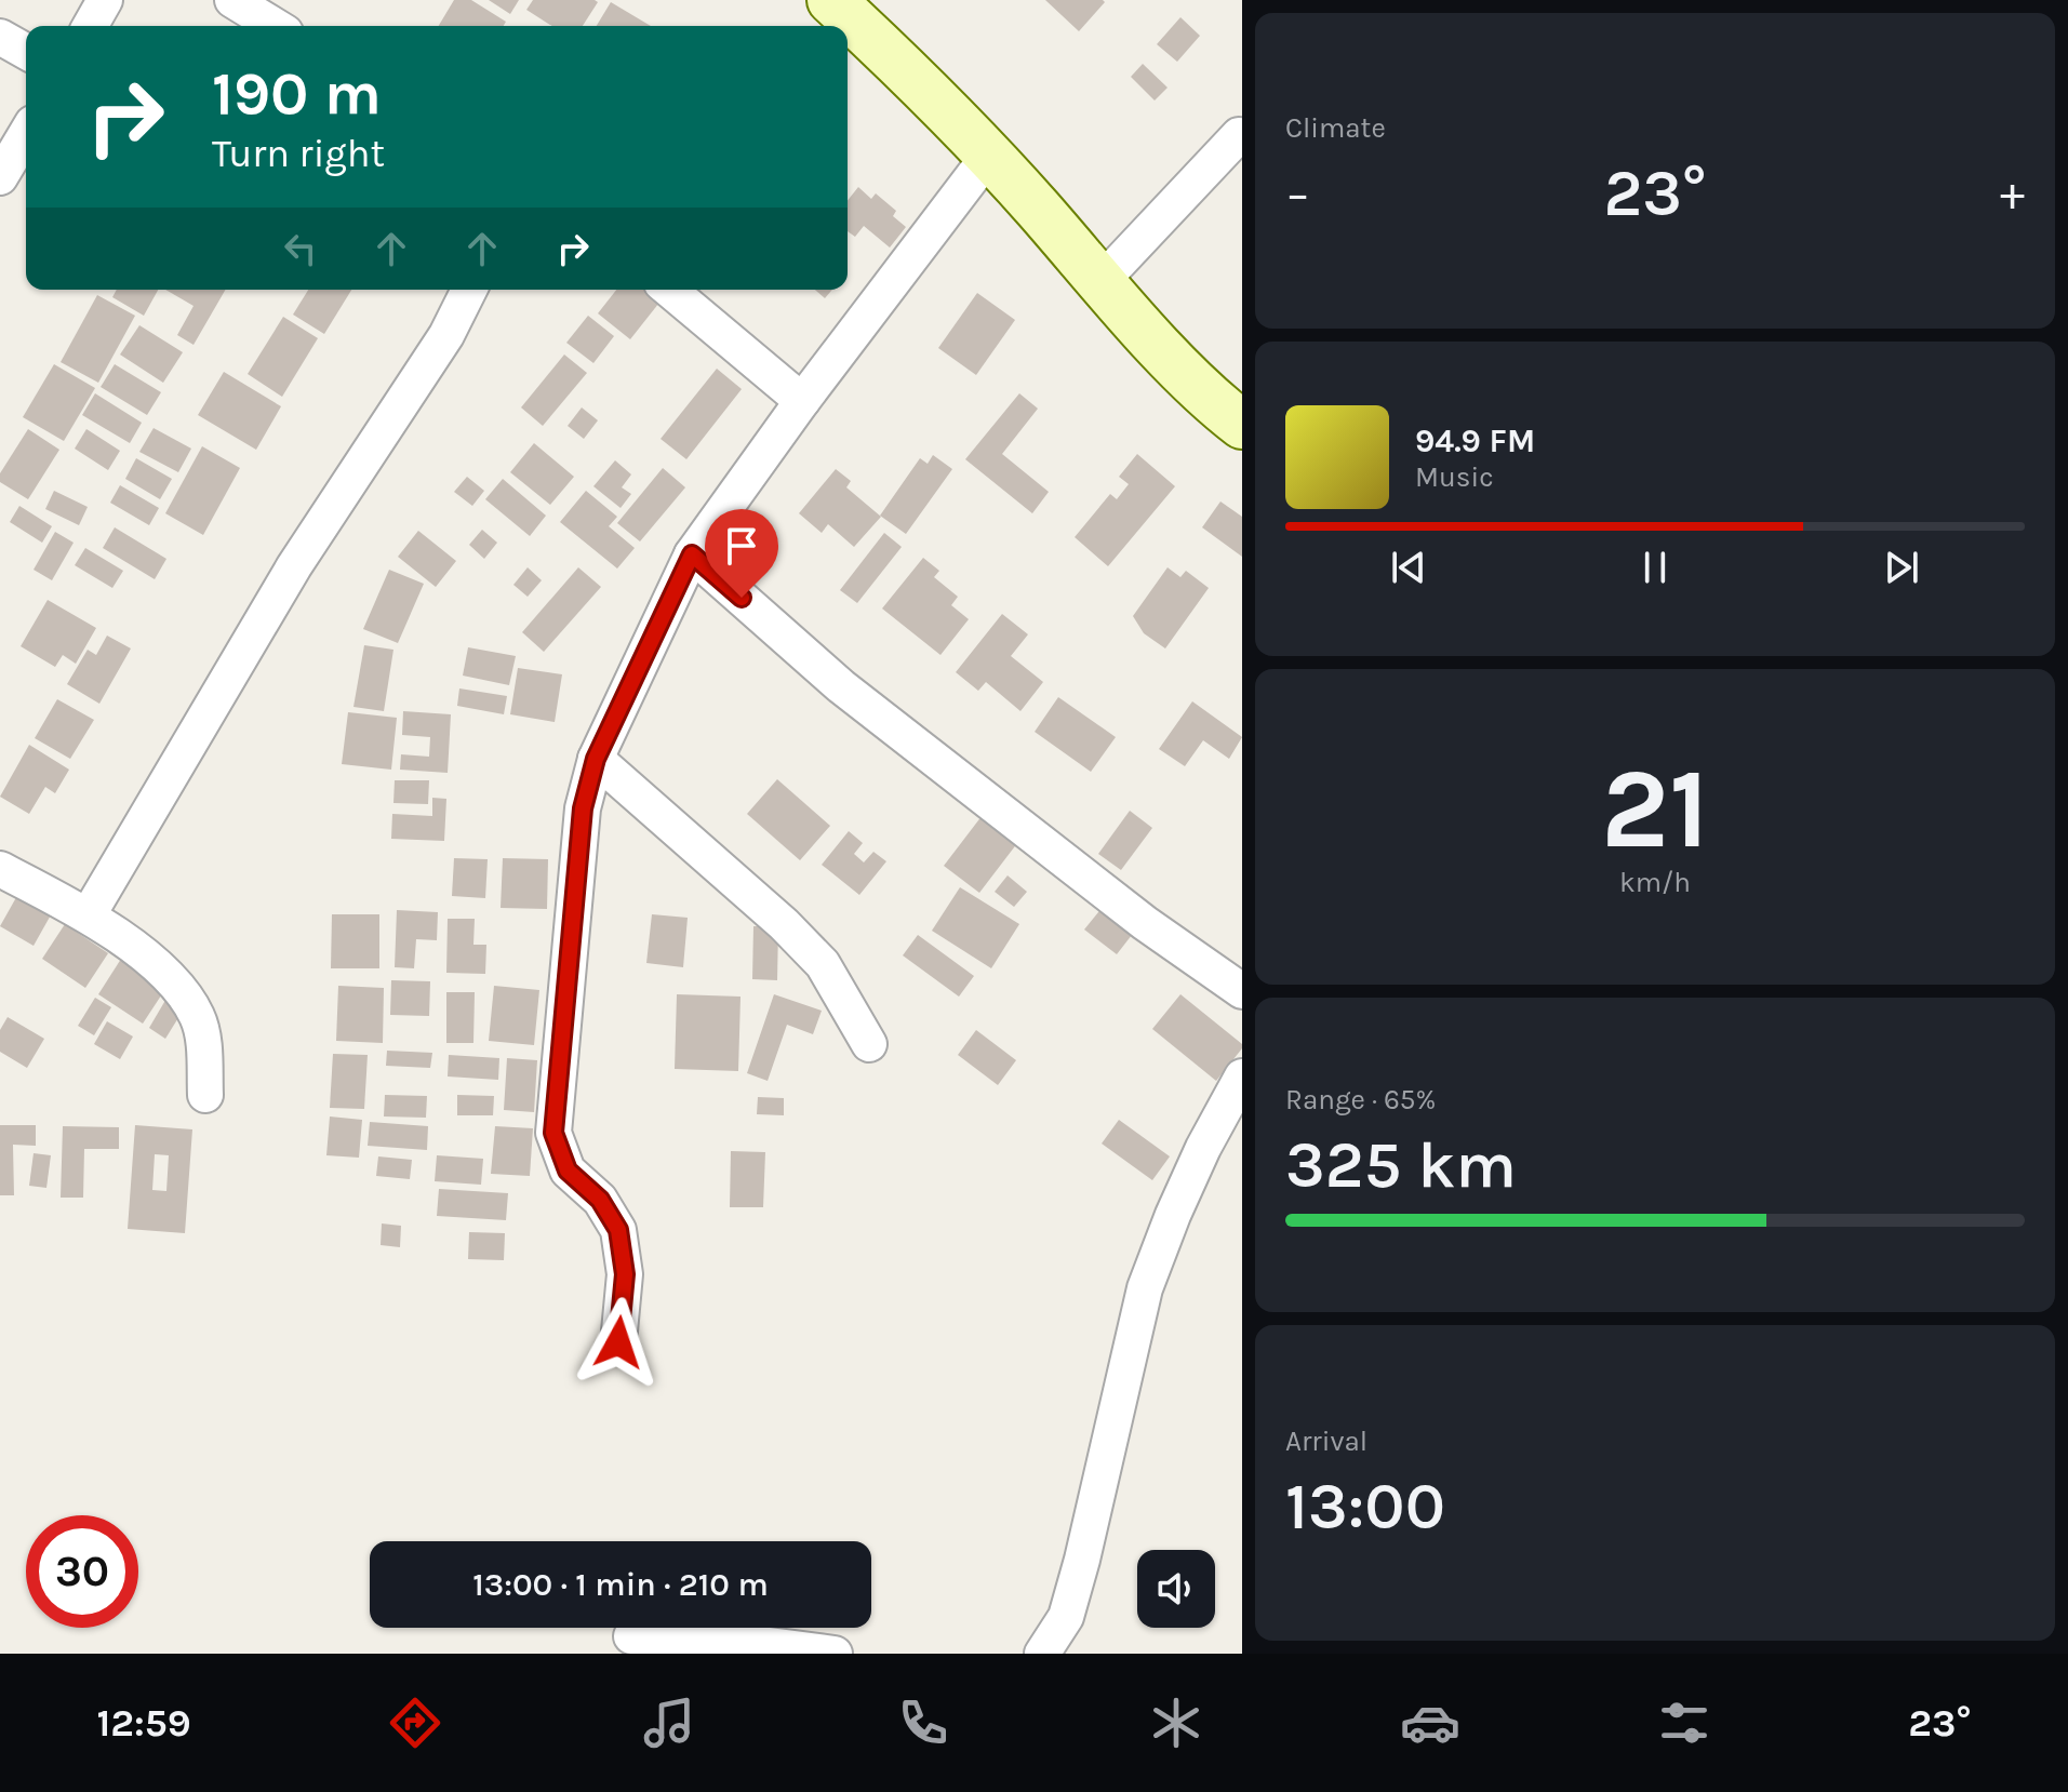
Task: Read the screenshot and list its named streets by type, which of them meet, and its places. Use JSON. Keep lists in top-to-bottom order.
{
  "page": {
    "tile": [
      "Climate",
      ["21", "km/h"],
      ["Range · 65%", "325 km"],
      ["Arrival", "13:00"]
    ],
    "turn": ["190 m", "Turn right"],
    "heat": ["−", "23°", "+"],
    "song": ["94.9 FM", "Music"],
    "limit": "30",
    "trip": "13:00 · 1 min · 210 m",
    "tabs": ["12:59", "23°"]
  }
}
